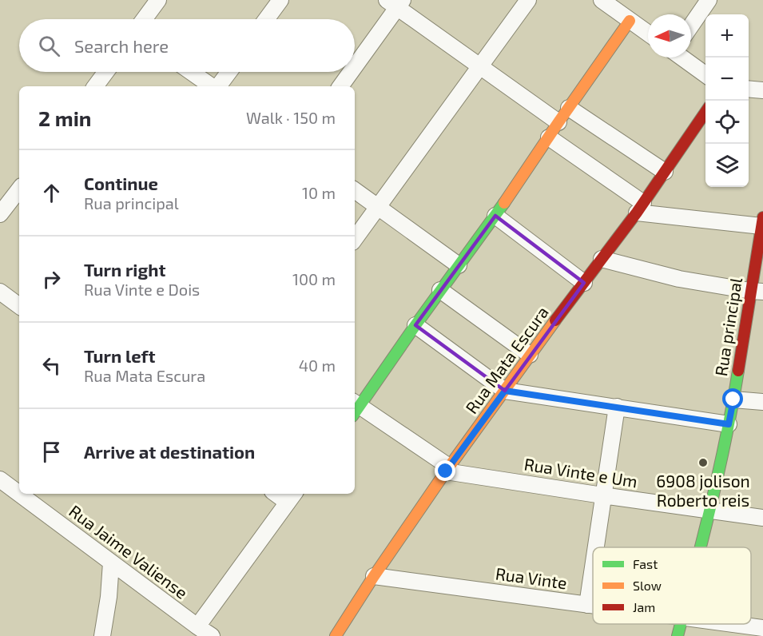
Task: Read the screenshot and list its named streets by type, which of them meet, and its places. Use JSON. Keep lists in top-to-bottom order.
{
  "streets": {
    "street": [
      "Rua principal",
      "Rua Mata Escura",
      "Rua Vinte e Um",
      "Rua Jaime Valiense",
      "Rua Vinte"
    ]
  },
  "crossings": [
    ["Rua principal", "Rua Vinte e Um"],
    ["Rua Mata Escura", "Rua Vinte e Um"],
    ["Rua Mata Escura", "Rua Vinte"]
  ],
  "places": ["6908 jolison Roberto reis"],
  "legend": ["Fast", "Slow", "Jam"],
  "north": "left",
  "page": {
    "map_buttons": ["+", "−"],
    "search": "Search here",
    "heading": ["2 min", "Walk · 150 m"],
    "list": [
      ["Continue", "Rua principal", "10 m"],
      ["Turn right", "Rua Vinte e Dois", "100 m"],
      ["Turn left", "Rua Mata Escura", "40 m"],
      "Arrive at destination"
    ]
  }
}
